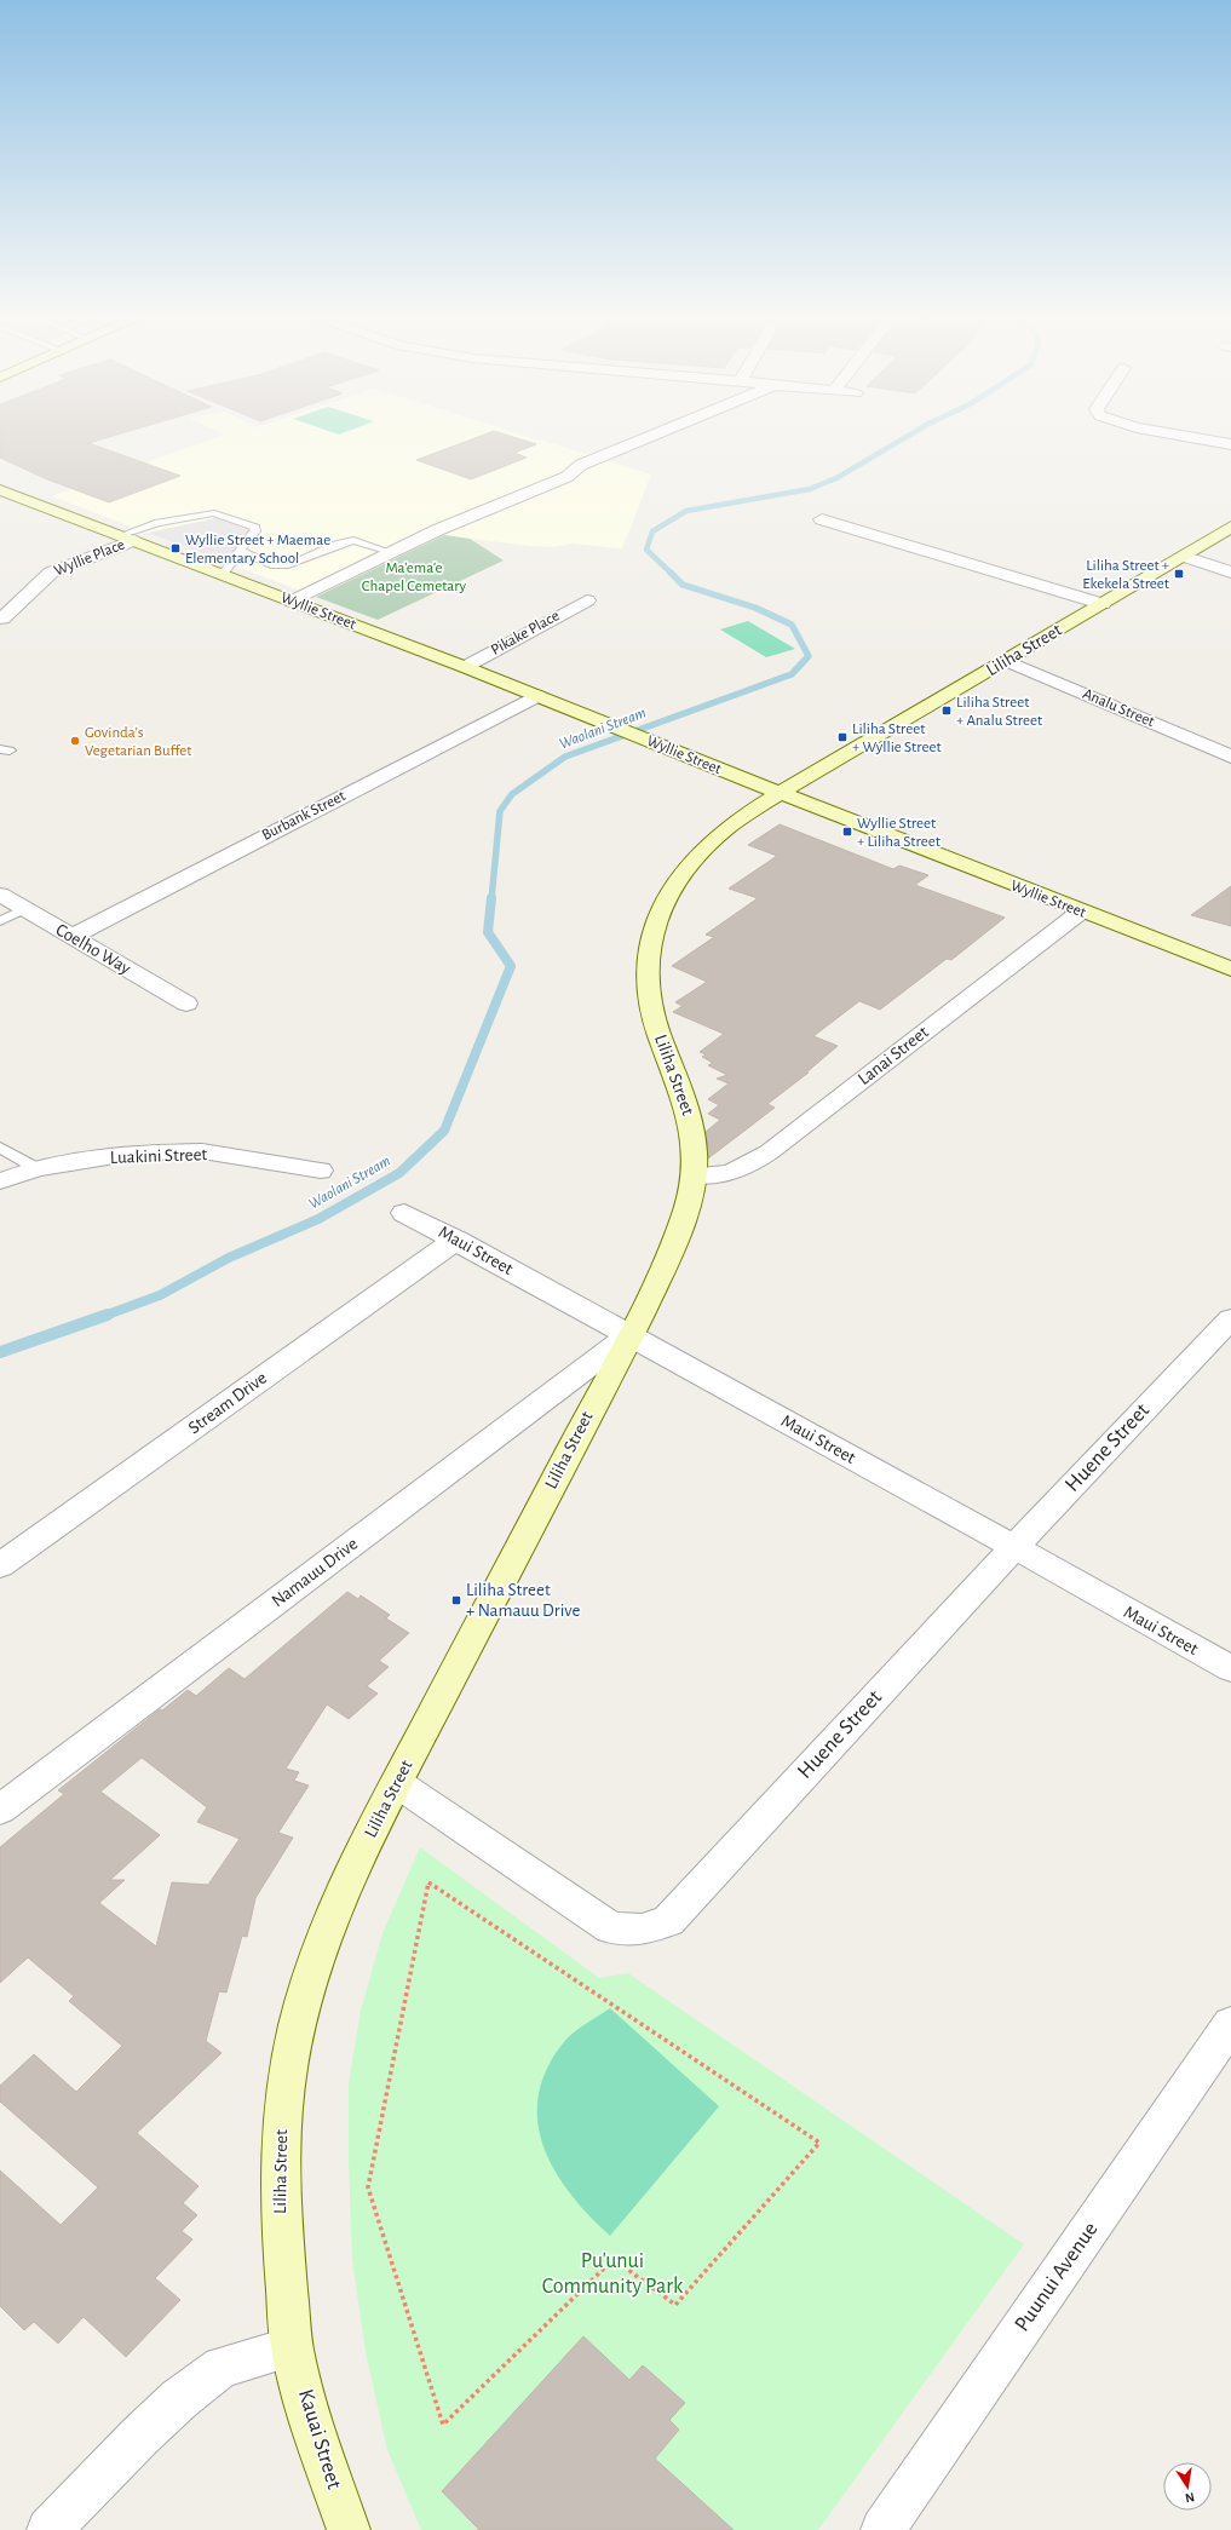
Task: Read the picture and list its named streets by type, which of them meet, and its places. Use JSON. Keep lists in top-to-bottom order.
{
  "streets": {
    "street": [
      "Wyllie Place",
      "Wyllie Street",
      "Pikake Place",
      "Liliha Street",
      "Analu Street",
      "Burbank Street",
      "Coelho Way",
      "Lanai Street",
      "Luakini Street",
      "Maui Street",
      "Stream Drive",
      "Huene Street",
      "Namauu Drive",
      "Puunui Avenue",
      "Kauai Street"
    ]
  },
  "crossings": [
    ["Wyllie Place", "Wyllie Street"],
    ["Wyllie Street", "Pikake Place"],
    ["Wyllie Street", "Liliha Street"],
    ["Wyllie Street", "Burbank Street"],
    ["Wyllie Street", "Lanai Street"],
    ["Liliha Street", "Analu Street"],
    ["Liliha Street", "Lanai Street"],
    ["Liliha Street", "Maui Street"],
    ["Liliha Street", "Huene Street"],
    ["Liliha Street", "Namauu Drive"],
    ["Liliha Street", "Kauai Street"],
    ["Burbank Street", "Coelho Way"],
    ["Maui Street", "Stream Drive"],
    ["Maui Street", "Huene Street"],
    ["Maui Street", "Namauu Drive"]
  ],
  "water": ["Waolani Stream"],
  "parks": ["Ma'ema'e Chapel Cemetary", "Pu'unui Community Park"],
  "places": {
    "transit": [
      "Wyllie Street + Maemae Elementary School",
      "Liliha Street + Ekekela Street",
      "Liliha Street + Analu Street",
      "Liliha Street + Wyllie Street",
      "Wyllie Street + Liliha Street",
      "Liliha Street + Namauu Drive"
    ],
    "other": ["Govinda’s Vegetarian Buffet"]
  },
  "north": "bottom"
}
